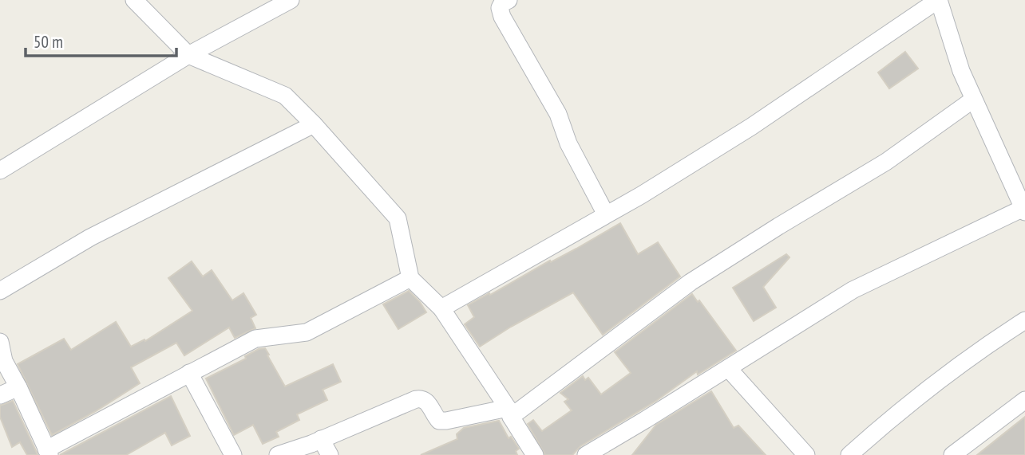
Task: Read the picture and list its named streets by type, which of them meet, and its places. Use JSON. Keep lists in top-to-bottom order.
{
  "scale_bar": "50 m"
}
